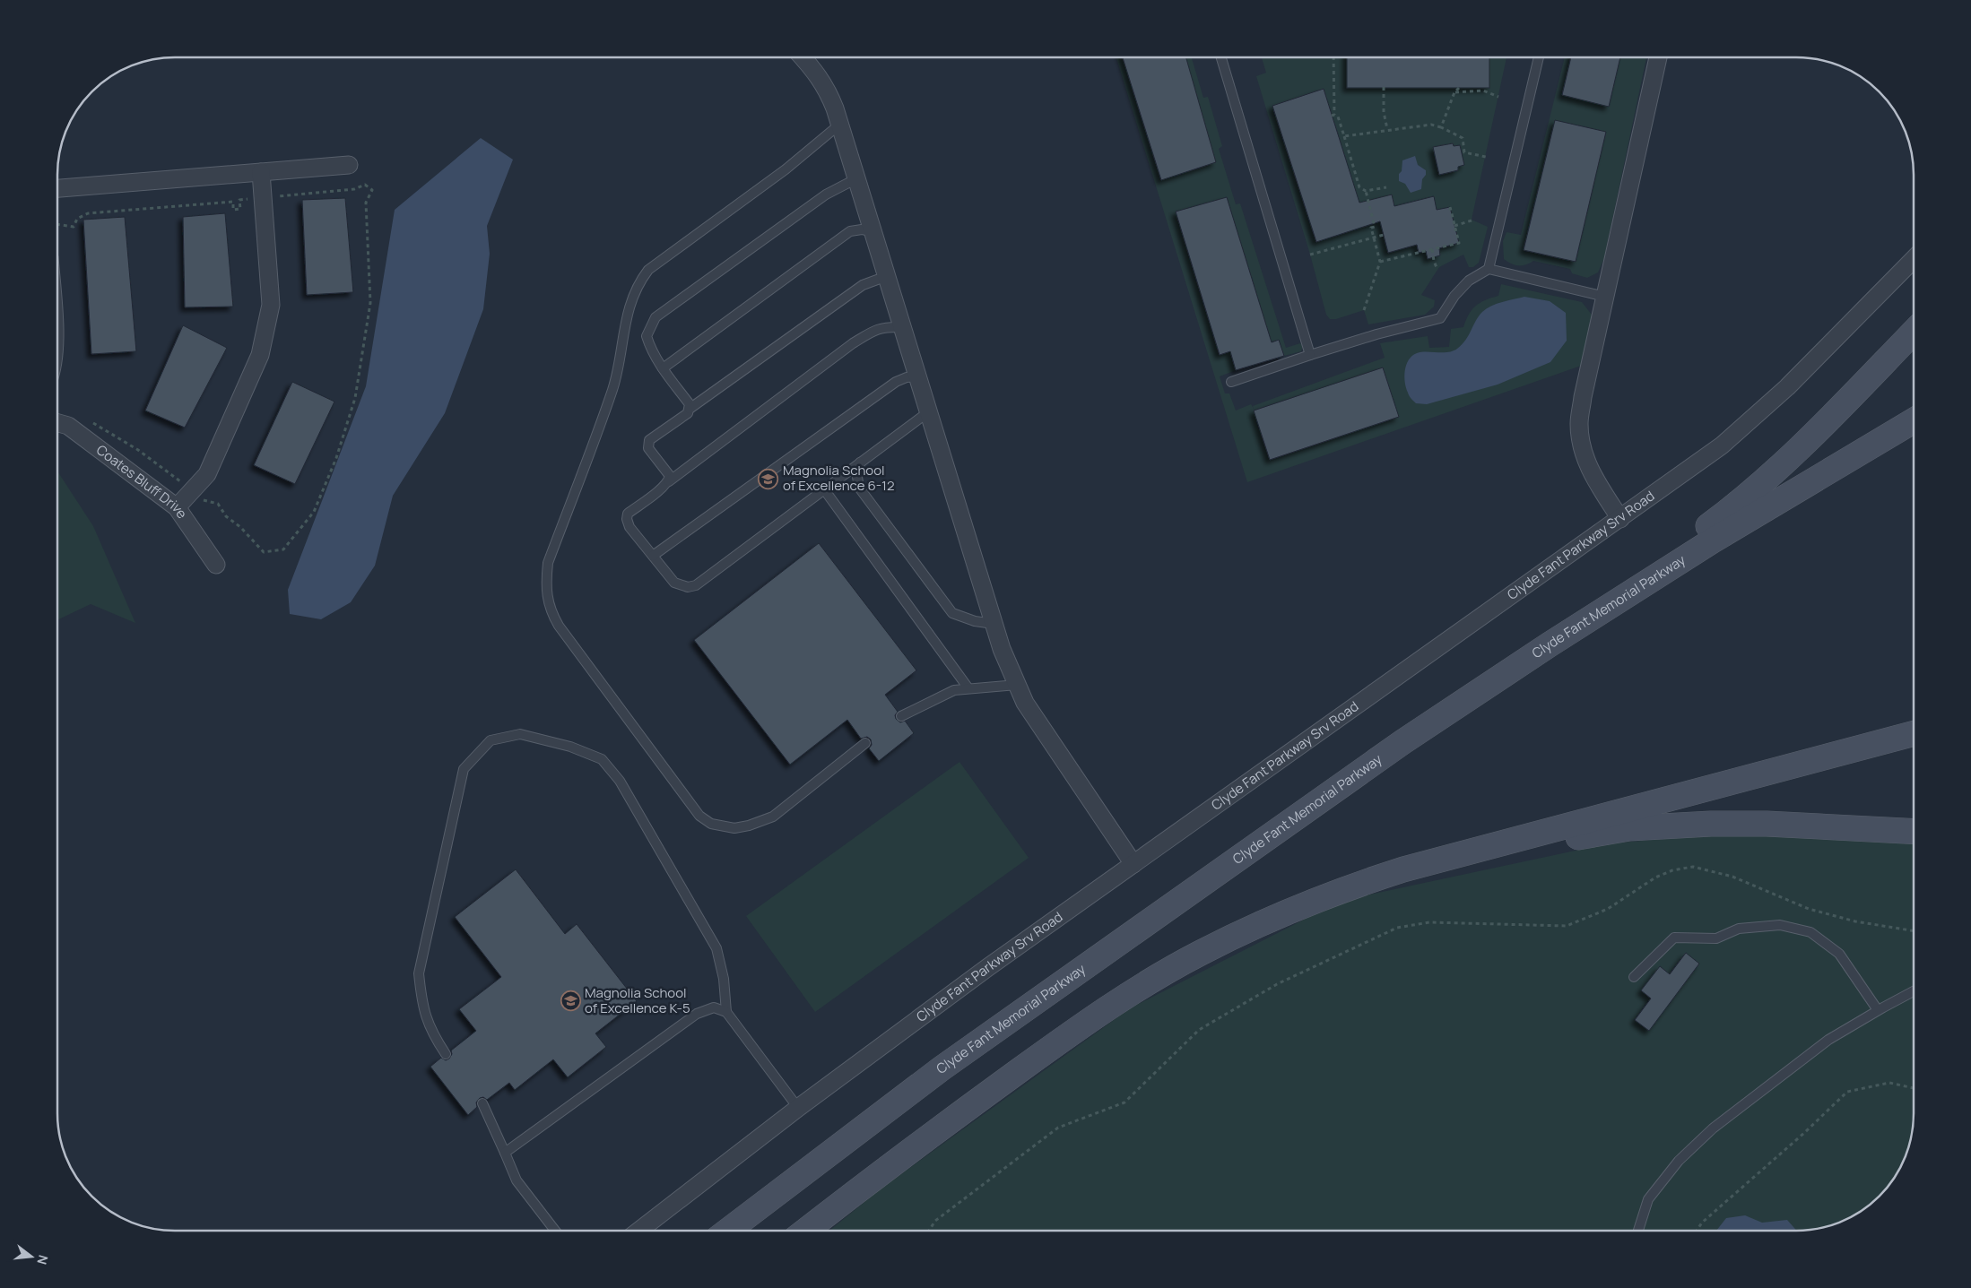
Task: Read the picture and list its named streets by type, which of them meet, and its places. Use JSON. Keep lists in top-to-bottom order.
{
  "streets": {
    "main road": ["Clyde Fant Memorial Parkway"],
    "street": ["Coates Bluff Drive", "Clyde Fant Parkway Srv Road"]
  },
  "places": {
    "school or university": ["Magnolia School of Excellence 6-12", "Magnolia School of Excellence K-5"]
  },
  "north": "right"
}
